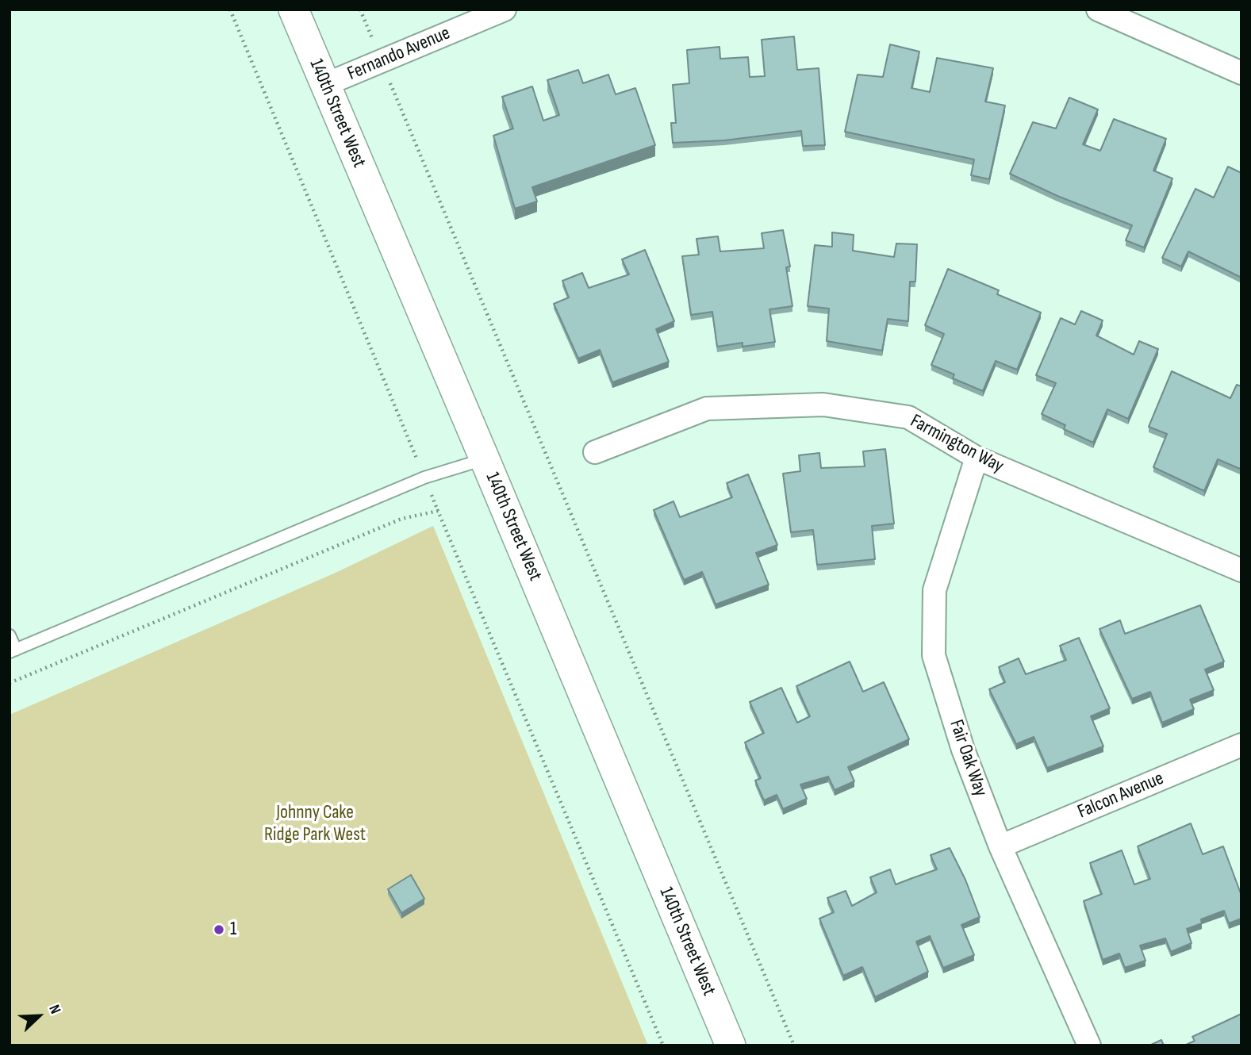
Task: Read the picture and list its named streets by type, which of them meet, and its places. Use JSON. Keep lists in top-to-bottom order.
{
  "streets": {
    "street": [
      "Fernando Avenue",
      "140th Street West",
      "Farmington Way",
      "Fair Oak Way",
      "Falcon Avenue"
    ]
  },
  "crossings": [
    ["Fernando Avenue", "140th Street West"],
    ["Farmington Way", "Fair Oak Way"],
    ["Fair Oak Way", "Falcon Avenue"]
  ],
  "parks": ["Johnny Cake Ridge Park West"],
  "places": ["1"],
  "north": "top right"
}
